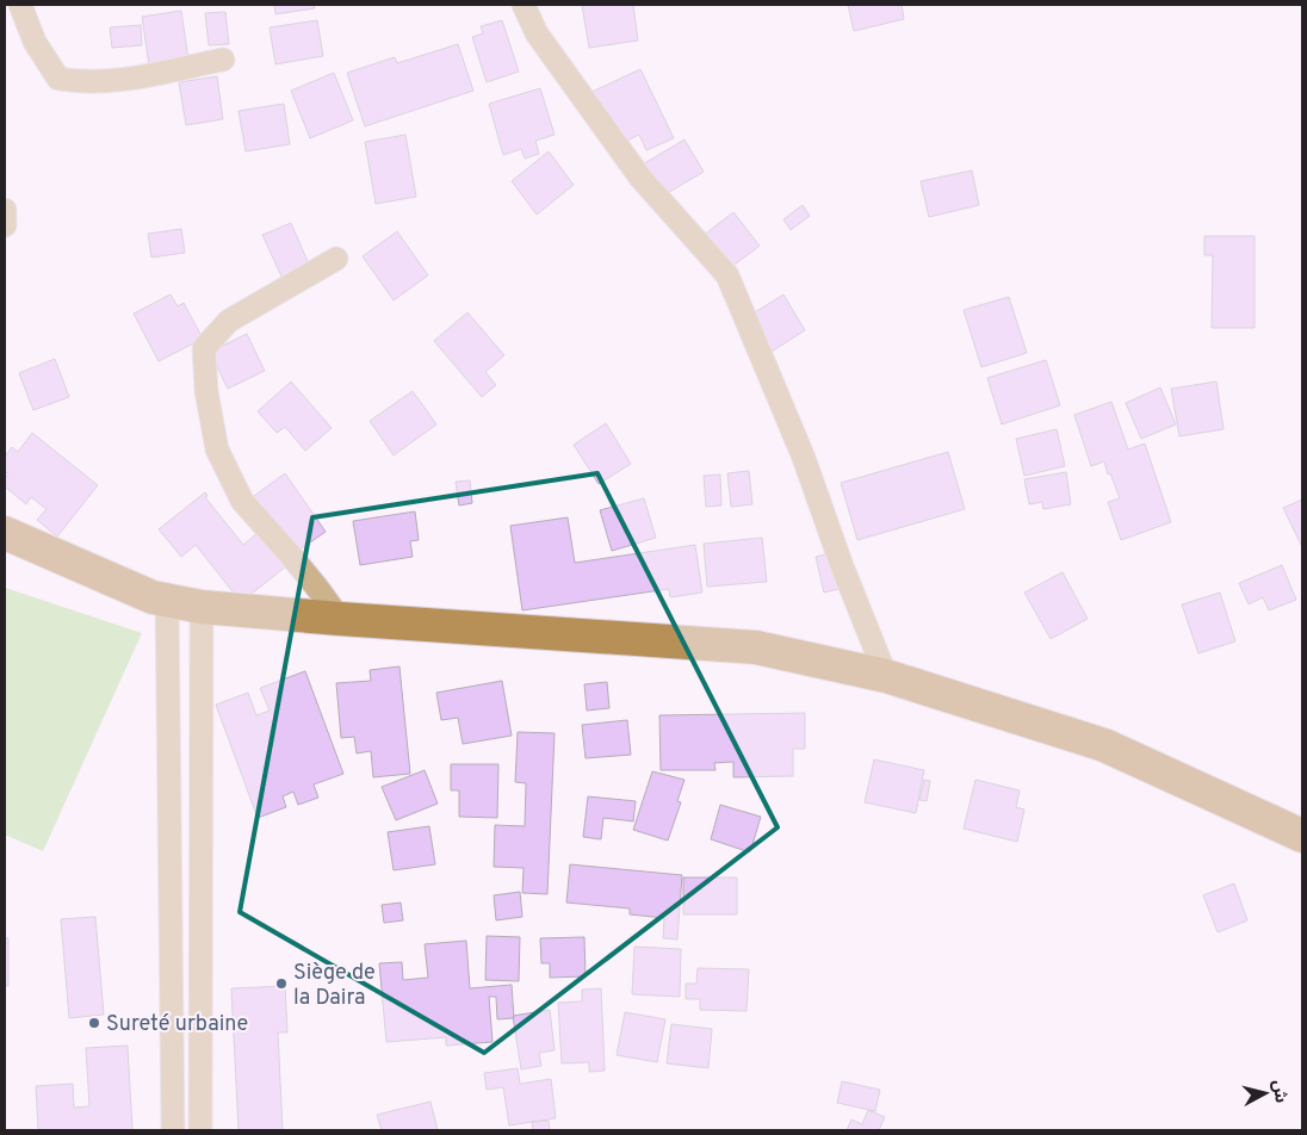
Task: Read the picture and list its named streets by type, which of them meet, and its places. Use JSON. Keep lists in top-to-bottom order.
{
  "places": ["Siège de la Daira", "Sureté urbaine"],
  "north": "right"
}
